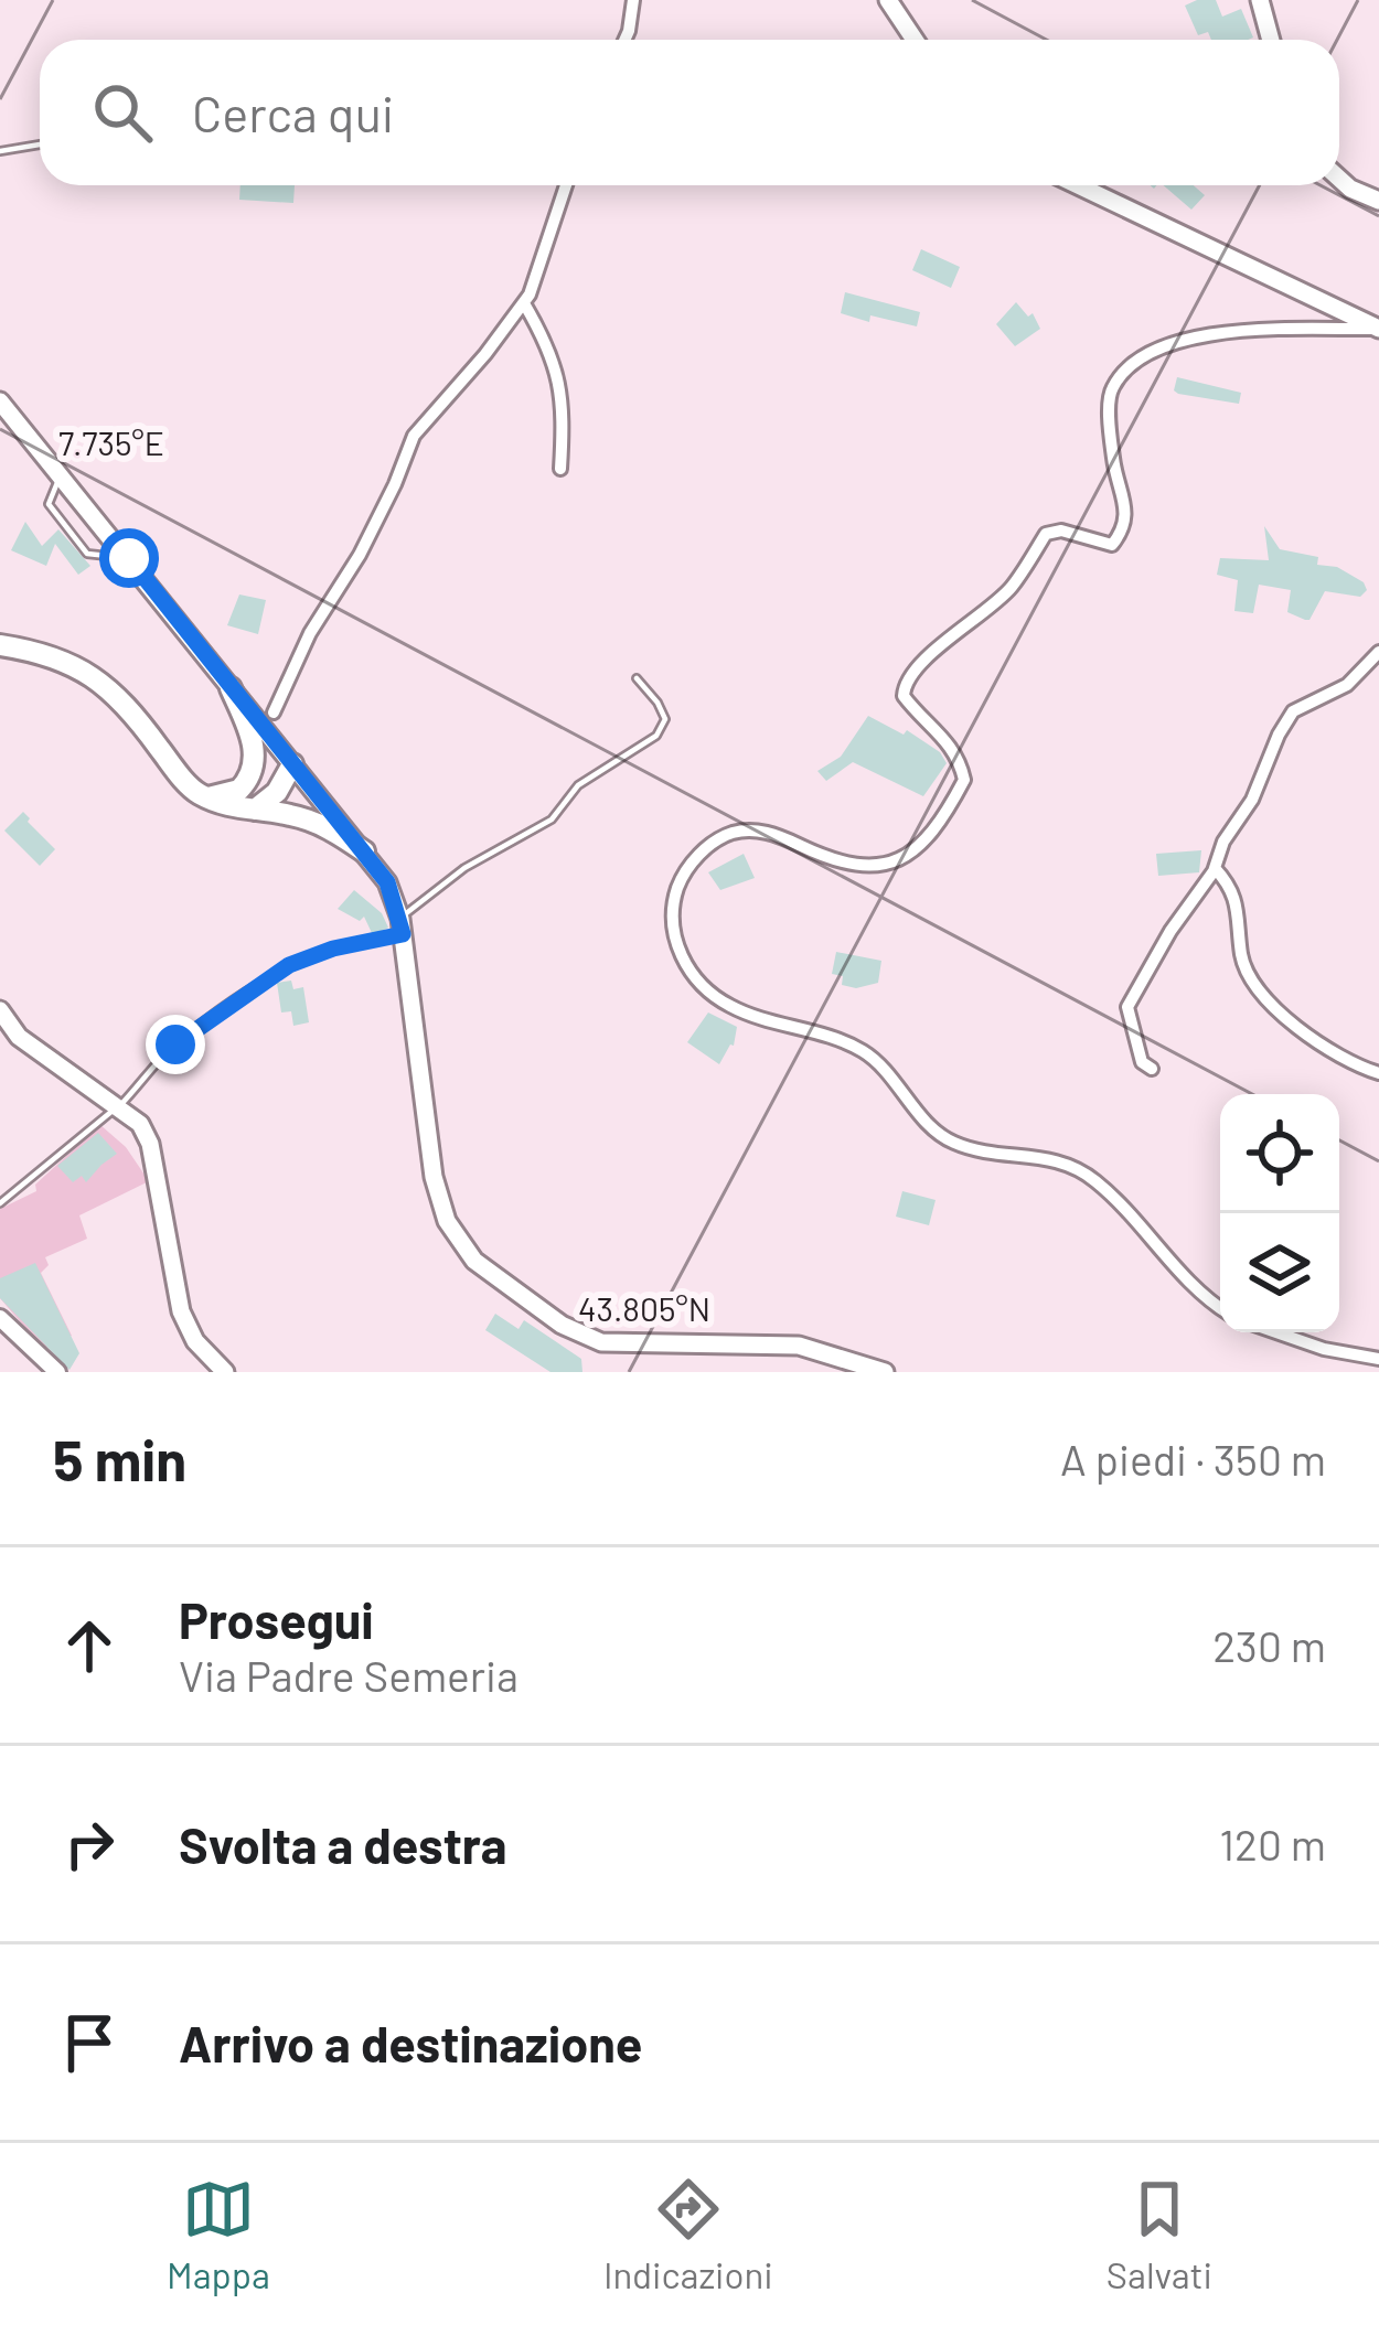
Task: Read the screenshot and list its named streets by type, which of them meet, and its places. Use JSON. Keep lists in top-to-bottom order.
{
  "page": {
    "search": "Cerca qui",
    "heading": ["5 min", "A piedi · 350 m"],
    "list": [
      ["Prosegui", "Via Padre Semeria", "230 m"],
      ["Svolta a destra", "120 m"],
      "Arrivo a destinazione"
    ],
    "nav": ["Mappa", "Indicazioni", "Salvati"]
  },
  "coordinates": ["7.735°E", "43.805°N"]
}
